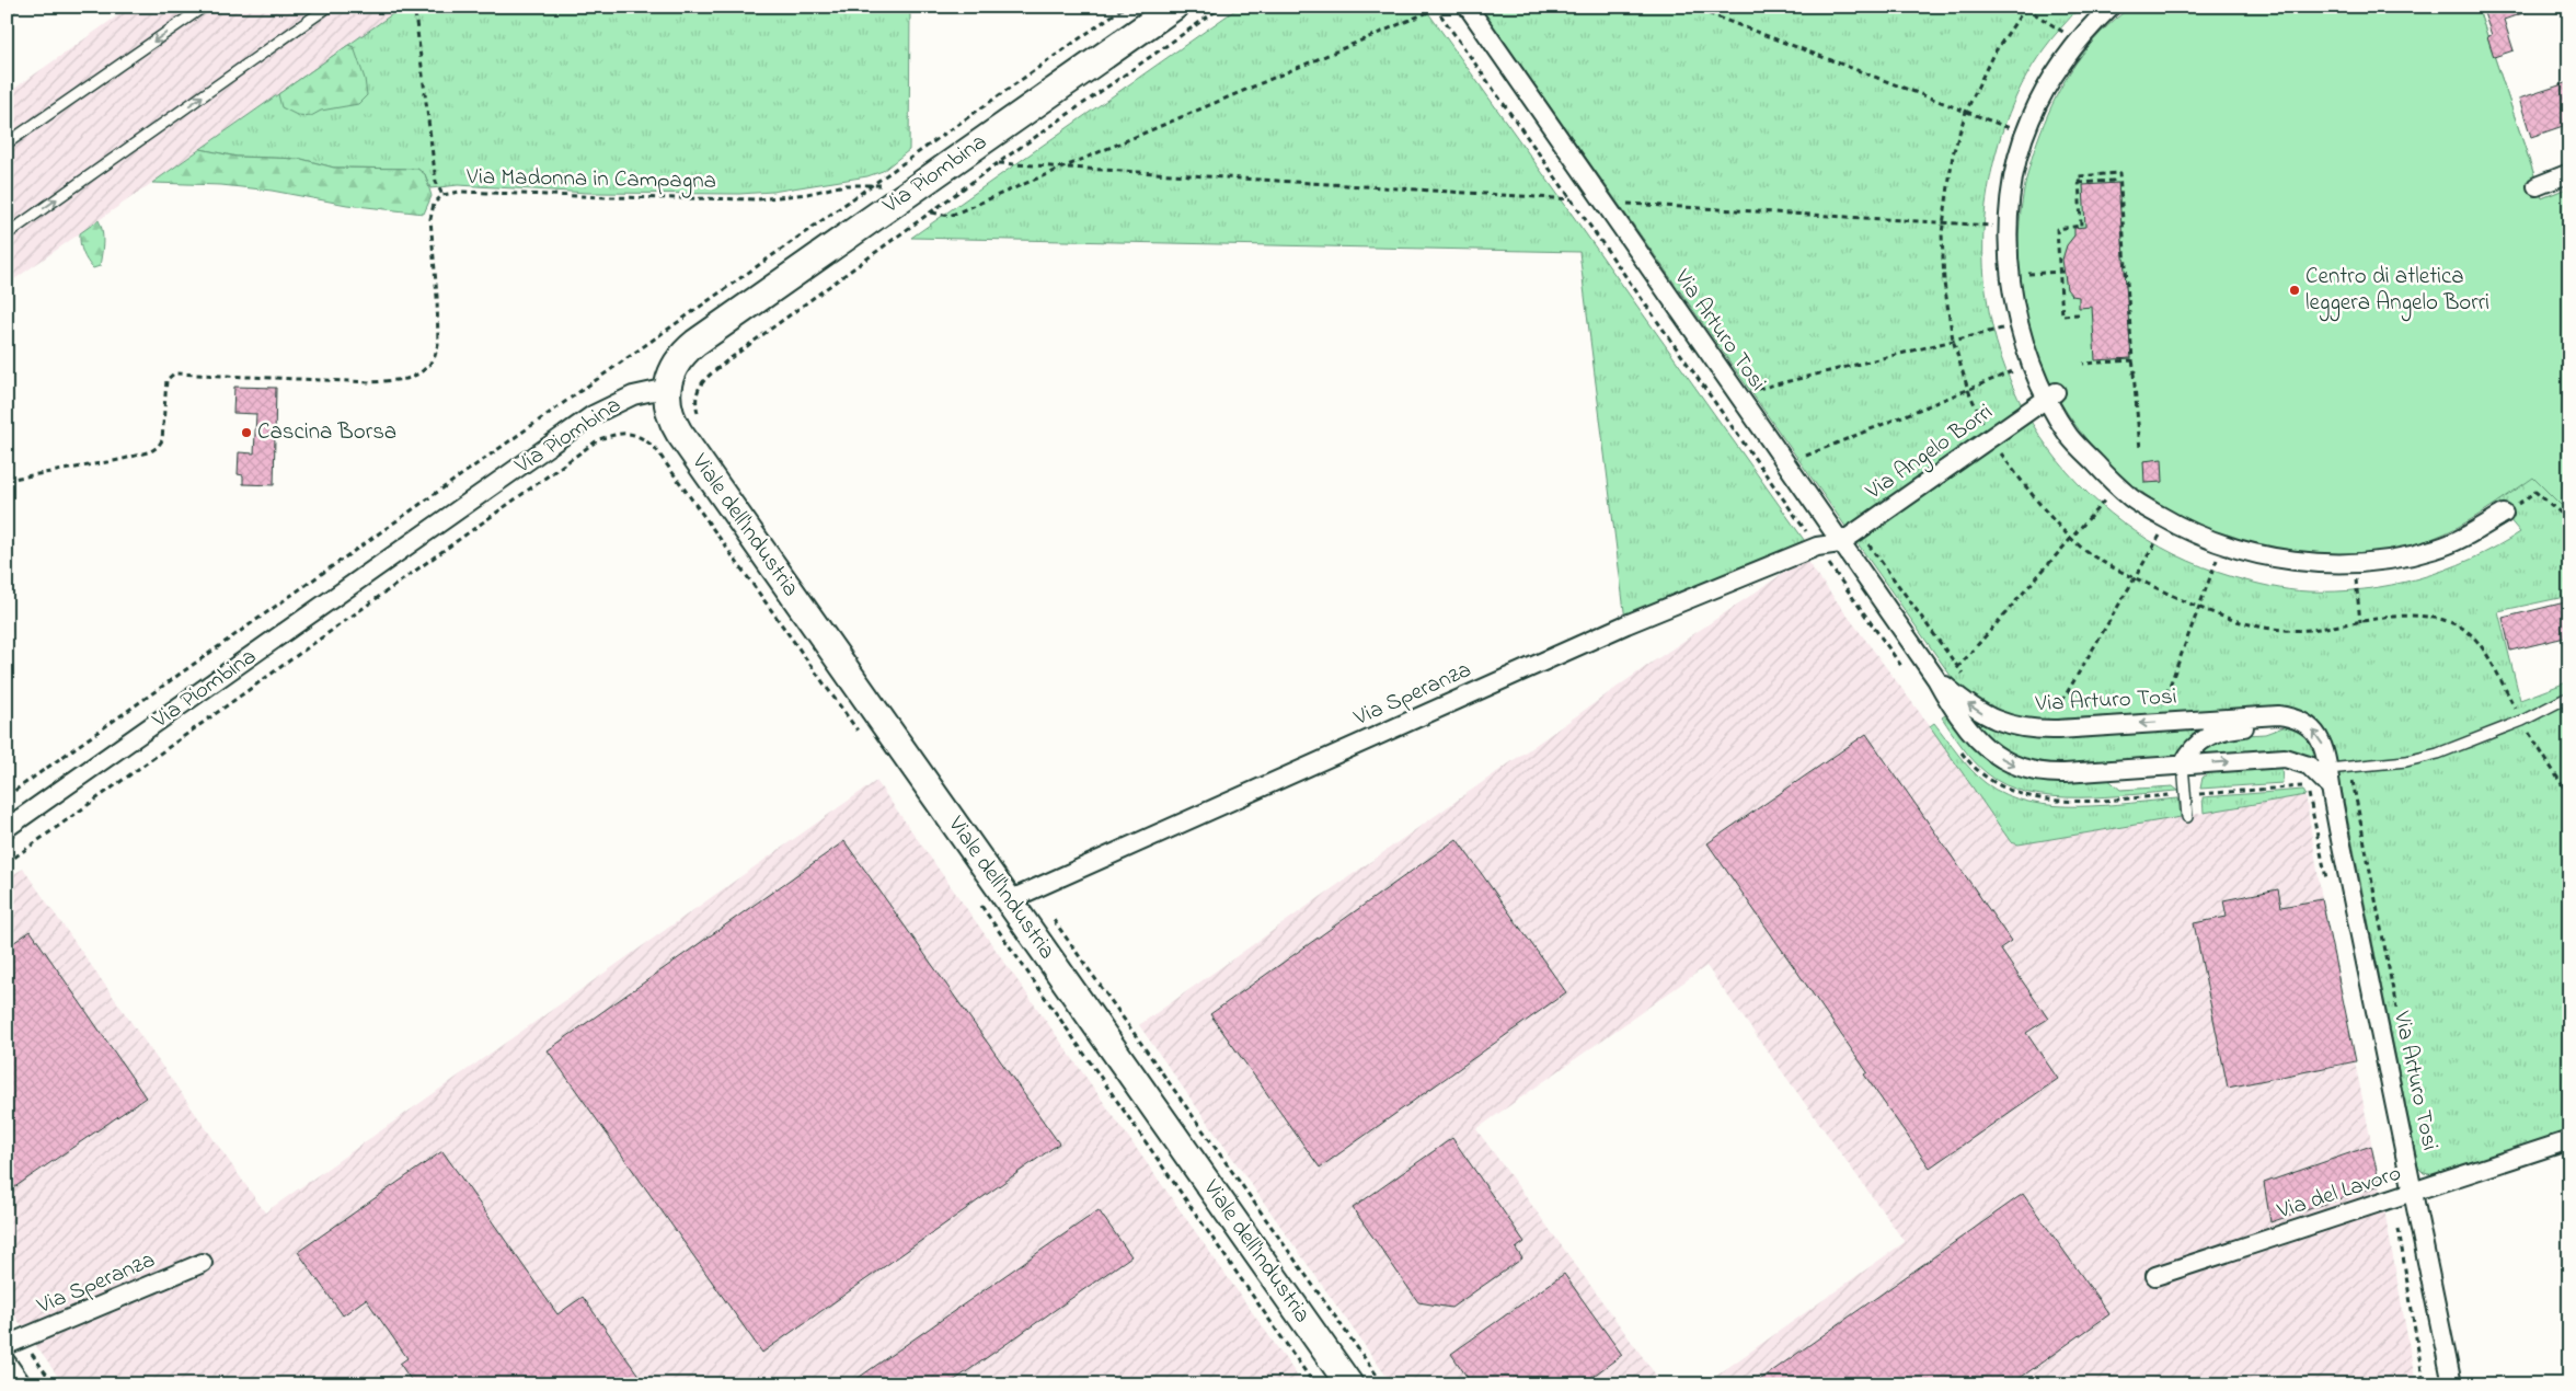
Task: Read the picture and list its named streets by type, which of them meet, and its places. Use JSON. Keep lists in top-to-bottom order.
{
  "streets": {
    "street": [
      "Via Piombina",
      "Via Arturo Tosi",
      "Via Angelo Borri",
      "Viale dell'Industria",
      "Via Speranza",
      "Via del Lavoro"
    ],
    "path": ["Via Madonna in Campagna"]
  },
  "crossings": [
    ["Via Piombina", "Via Madonna in Campagna"],
    ["Via Piombina", "Viale dell'Industria"],
    ["Via Arturo Tosi", "Via Angelo Borri"],
    ["Via Arturo Tosi", "Via Speranza"],
    ["Via Arturo Tosi", "Via del Lavoro"],
    ["Via Angelo Borri", "Via Speranza"],
    ["Viale dell'Industria", "Via Speranza"]
  ],
  "places": ["Centro di atletica leggera Angelo Borri", "Cascina Borsa"]
}
